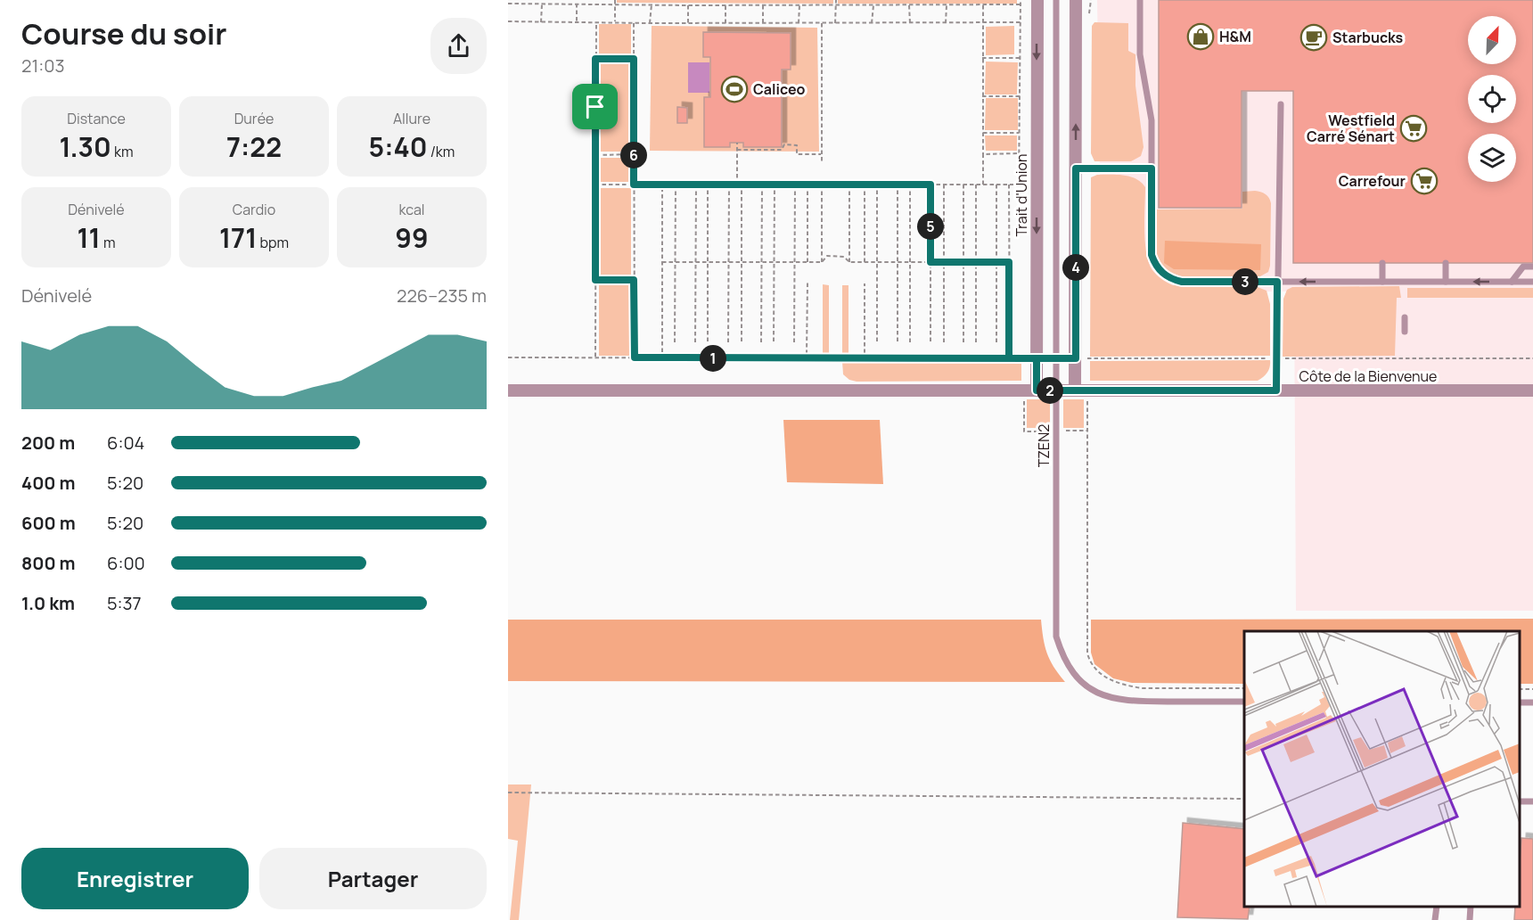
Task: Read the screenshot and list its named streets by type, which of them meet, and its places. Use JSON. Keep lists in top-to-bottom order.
{
  "streets": {
    "street": ["Trait d'Union", "Côte de la Bienvenue"],
    "lane": ["TZEN2"]
  },
  "crossings": [
    ["Trait d'Union", "Côte de la Bienvenue"],
    ["Côte de la Bienvenue", "TZEN2"]
  ],
  "places": {
    "shop": ["H&M"],
    "cafe": ["Starbucks"],
    "sports": ["Caliceo"],
    "supermarket": ["Westfield Carré Sénart", "Carrefour"]
  },
  "north": "top right",
  "page": {
    "heading": ["Course du soir", "21:03"],
    "stats": [
      ["Distance", "1.30 km"],
      ["Durée", "7:22"],
      ["Allure", "5:40 /km"],
      ["Dénivelé", "11 m"],
      ["Cardio", "171 bpm"],
      ["kcal", "99"]
    ],
    "pins": [
      "6",
      "5",
      "4",
      "3",
      "1",
      "2"
    ],
    "chart": ["Dénivelé", "226–235 m"],
    "list": [
      {
        "name": "200 m",
        "note": "6:04"
      },
      {
        "name": "400 m",
        "note": "5:20"
      },
      {
        "name": "600 m",
        "note": "5:20"
      },
      {
        "name": "800 m",
        "note": "6:00"
      },
      {
        "name": "1.0 km",
        "note": "5:37"
      }
    ],
    "buttons": ["Enregistrer", "Partager"]
  }
}
